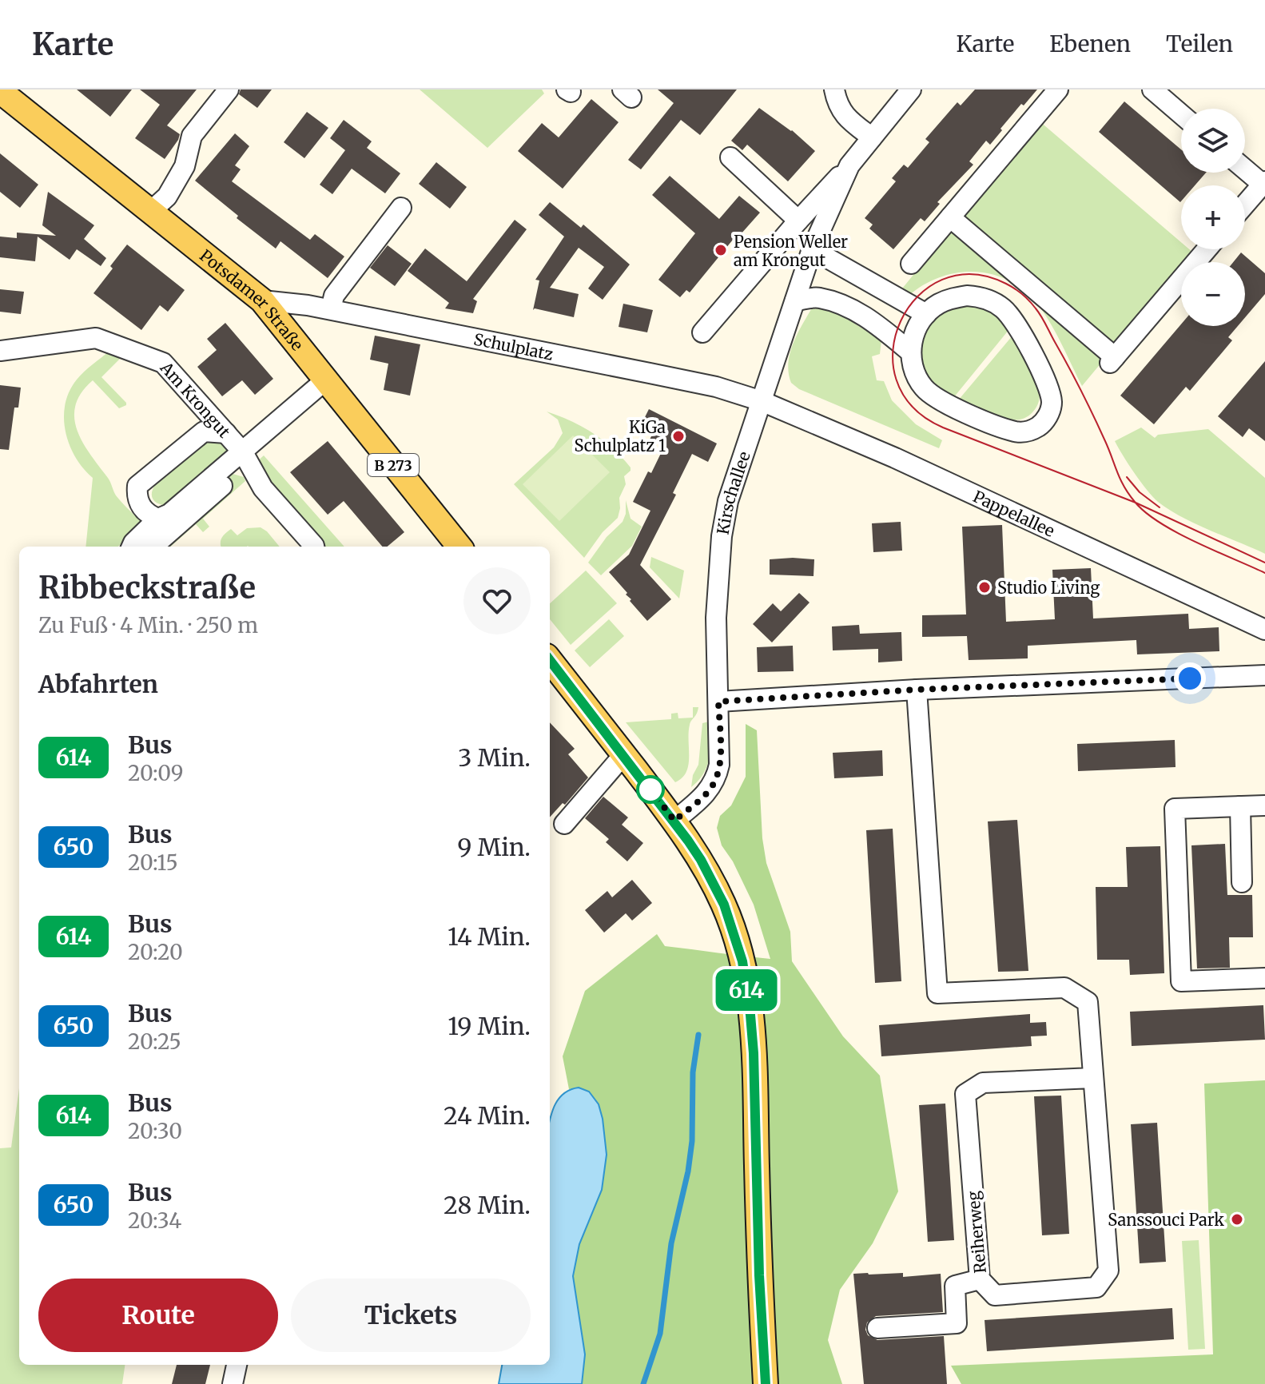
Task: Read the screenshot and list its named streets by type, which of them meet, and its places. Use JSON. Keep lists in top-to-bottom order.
{
  "streets": {
    "main road": ["Potsdamer Straße", "B 273"],
    "street": [
      "Schulplatz",
      "Am Krongut",
      "Kirschallee",
      "Pappelallee",
      "Reiherweg"
    ]
  },
  "crossings": [
    ["Potsdamer Straße", "Schulplatz"],
    ["Potsdamer Straße", "Am Krongut"],
    ["Schulplatz", "Kirschallee"],
    ["Schulplatz", "Pappelallee"],
    ["Kirschallee", "Pappelallee"]
  ],
  "places": [
    "Pension Weller am Krongut",
    "KiGa Schulplatz 1",
    "Studio Living",
    "Sanssouci Park"
  ],
  "lines": ["bus line 614"],
  "page": {
    "header": "Karte",
    "nav": ["Karte", "Ebenen", "Teilen"],
    "on_map": "614",
    "map_buttons": ["+", "−"],
    "heading": [
      ["Ribbeckstraße", "Zu Fuß · 4 Min. · 250 m"],
      "Abfahrten"
    ],
    "list": [
      {
        "mark": "614",
        "name": "Bus",
        "note": "20:09",
        "value": "3 Min."
      },
      {
        "mark": "650",
        "name": "Bus",
        "note": "20:15",
        "value": "9 Min."
      },
      {
        "mark": "614",
        "name": "Bus",
        "note": "20:20",
        "value": "14 Min."
      },
      {
        "mark": "650",
        "name": "Bus",
        "note": "20:25",
        "value": "19 Min."
      },
      {
        "mark": "614",
        "name": "Bus",
        "note": "20:30",
        "value": "24 Min."
      },
      {
        "mark": "650",
        "name": "Bus",
        "note": "20:34",
        "value": "28 Min."
      }
    ],
    "buttons": ["Route", "Tickets"]
  }
}
